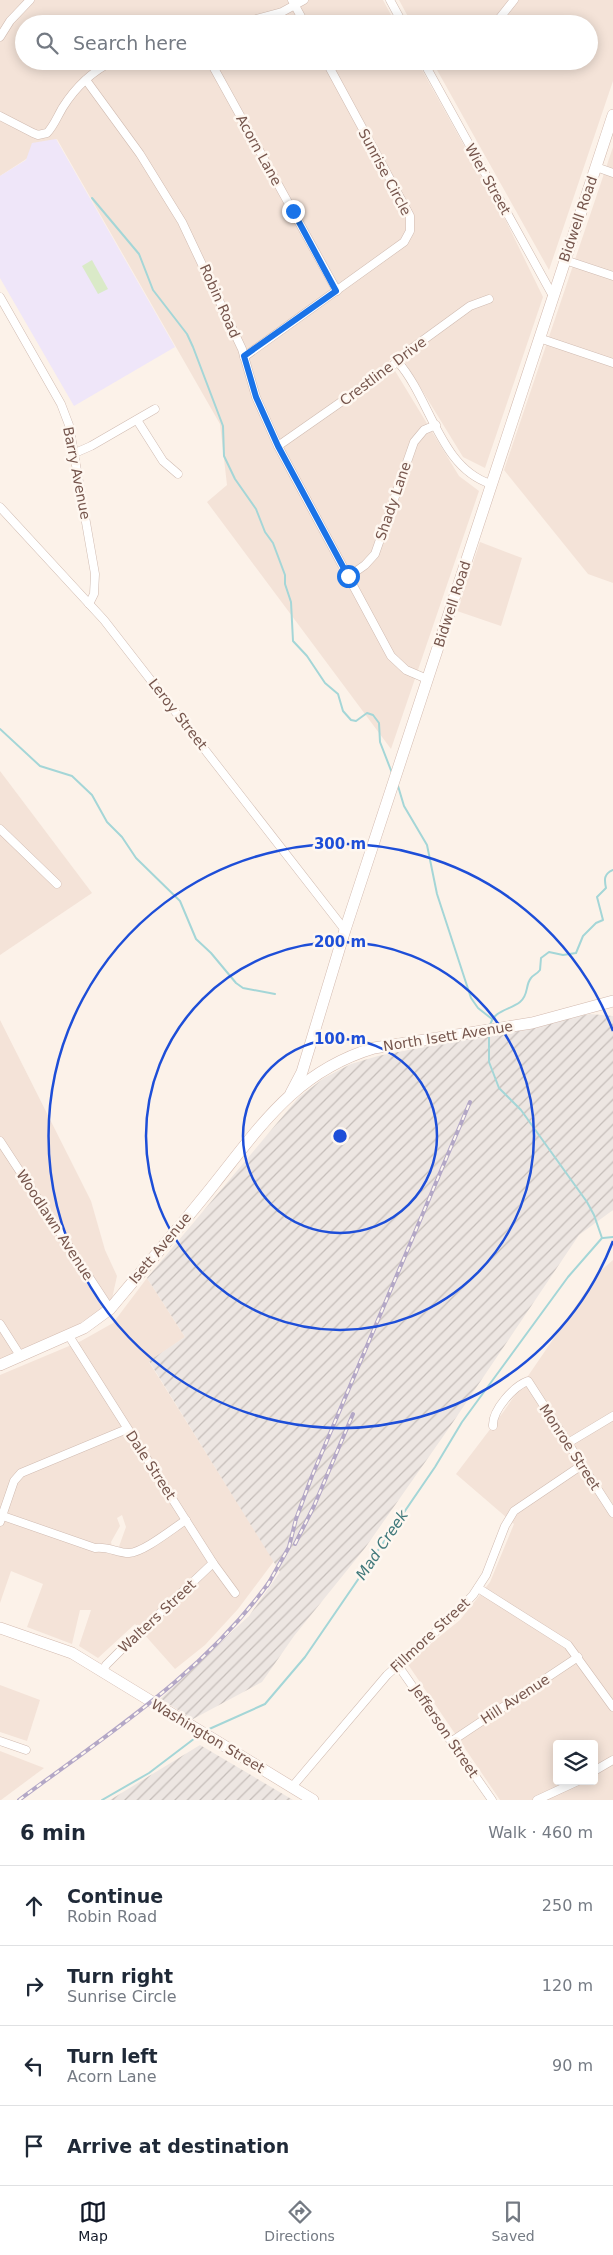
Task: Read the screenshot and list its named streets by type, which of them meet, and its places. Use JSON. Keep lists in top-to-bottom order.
{
  "streets": {
    "main road": [
      "Bidwell Road",
      "North Isett Avenue",
      "Isett Avenue",
      "Washington Street"
    ],
    "street": [
      "Acorn Lane",
      "Sunrise Circle",
      "Wier Street",
      "Robin Road",
      "Crestline Drive",
      "Barry Avenue",
      "Shady Lane",
      "Leroy Street",
      "Woodlawn Avenue",
      "Monroe Street",
      "Dale Street",
      "Walters Street",
      "Fillmore Street",
      "Hill Avenue",
      "Jefferson Street"
    ]
  },
  "crossings": [
    ["Acorn Lane", "Sunrise Circle"],
    ["Sunrise Circle", "Robin Road"],
    ["Wier Street", "Bidwell Road"],
    ["Bidwell Road", "Robin Road"],
    ["Bidwell Road", "Leroy Street"],
    ["Bidwell Road", "North Isett Avenue"],
    ["Bidwell Road", "Isett Avenue"],
    ["Robin Road", "Crestline Drive"],
    ["Robin Road", "Shady Lane"],
    ["Barry Avenue", "Leroy Street"],
    ["North Isett Avenue", "Isett Avenue"],
    ["Woodlawn Avenue", "Isett Avenue"],
    ["Isett Avenue", "Dale Street"],
    ["Monroe Street", "Fillmore Street"],
    ["Dale Street", "Walters Street"],
    ["Walters Street", "Washington Street"],
    ["Fillmore Street", "Jefferson Street"],
    ["Fillmore Street", "Washington Street"],
    ["Hill Avenue", "Jefferson Street"]
  ],
  "water": ["Mad Creek"],
  "page": {
    "search": "Search here",
    "heading": ["6 min", "Walk · 460 m"],
    "list": [
      ["Continue", "Robin Road", "250 m"],
      ["Turn right", "Sunrise Circle", "120 m"],
      ["Turn left", "Acorn Lane", "90 m"],
      "Arrive at destination"
    ],
    "nav": ["Map", "Directions", "Saved"]
  },
  "rings": ["300 m", "200 m", "100 m"]
}
